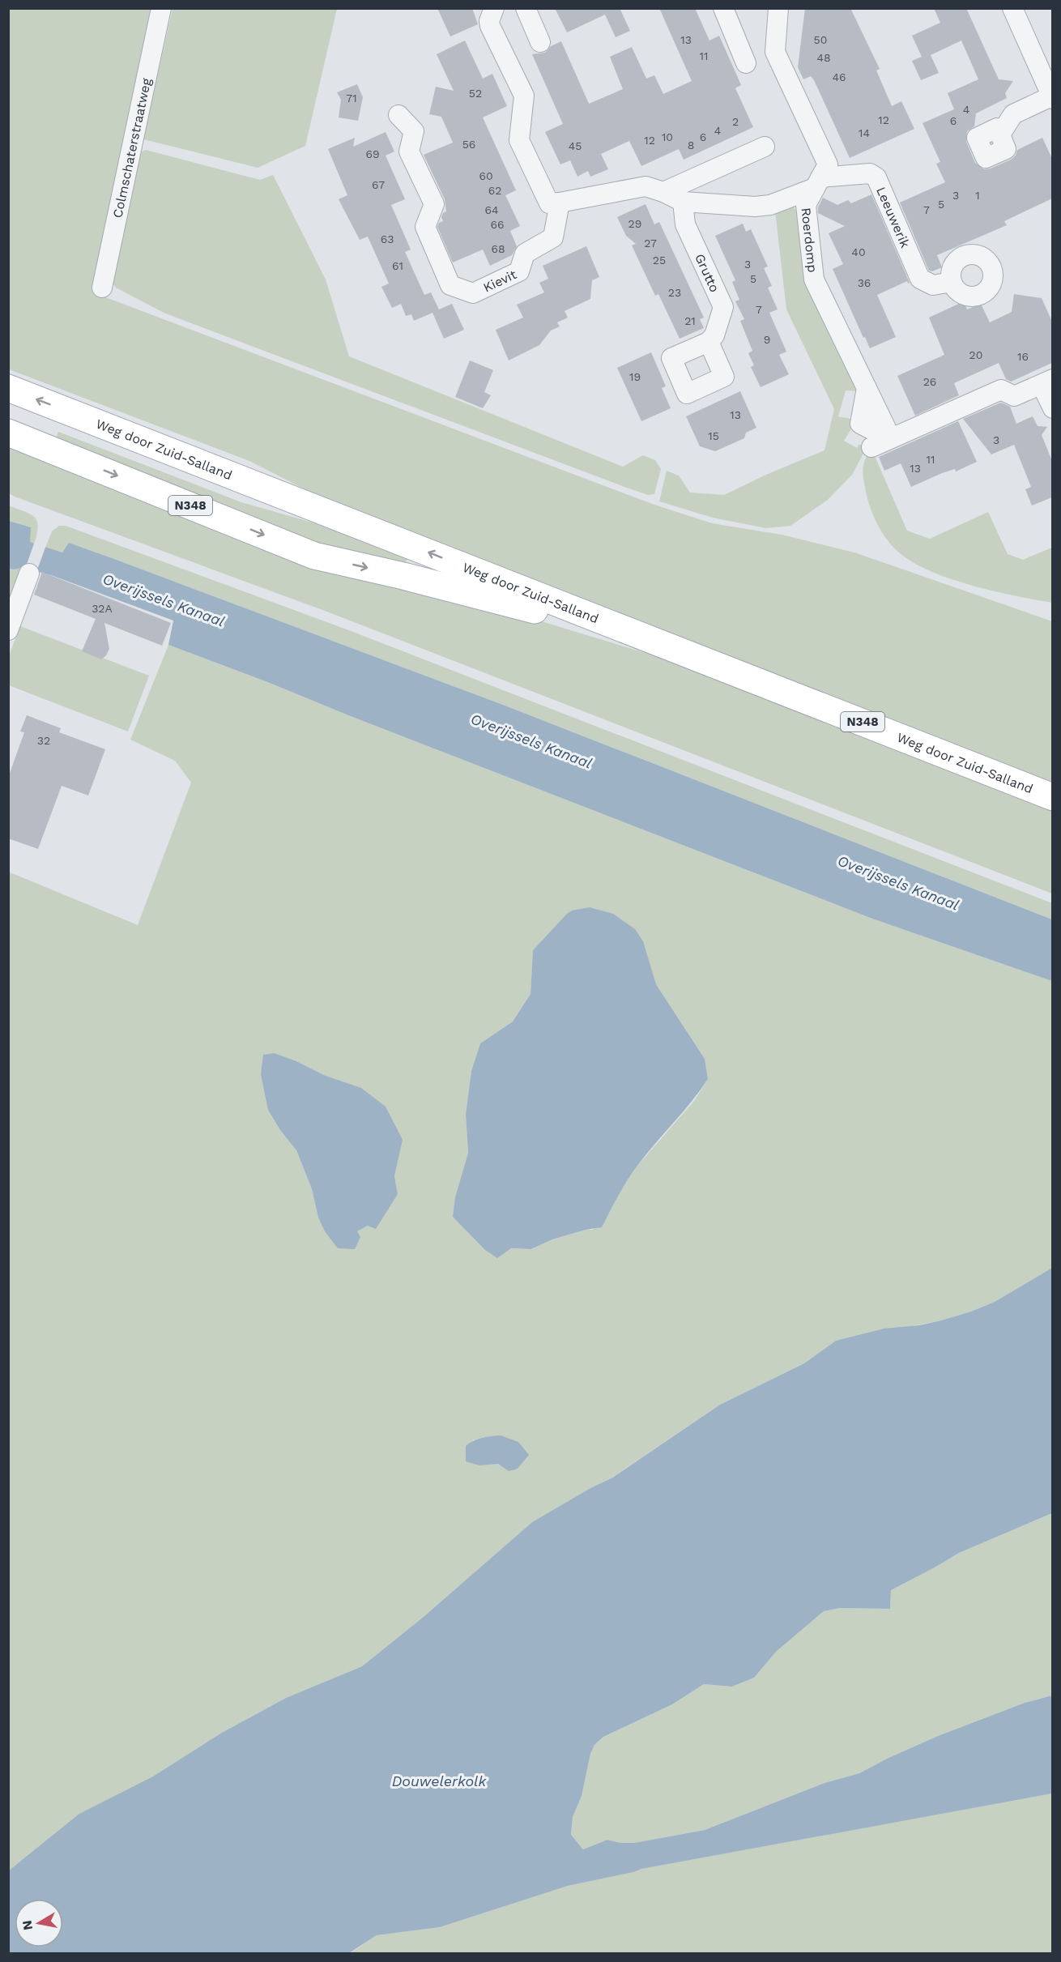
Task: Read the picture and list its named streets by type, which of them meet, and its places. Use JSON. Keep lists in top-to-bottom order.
{
  "streets": {
    "main road": ["Weg door Zuid-Salland", "N348"],
    "street": [
      "Colmschaterstraatweg",
      "Leeuwerik",
      "Roerdomp",
      "Grutto",
      "Kievit"
    ]
  },
  "crossings": [
    ["Leeuwerik", "Roerdomp"],
    ["Weg door Zuid-Salland", "N348"]
  ],
  "water": ["Overijssels Kanaal", "Douwelerkolk"],
  "house_numbers": [
    "13",
    "50",
    "11",
    "48",
    "46",
    "52",
    "71",
    "4",
    "12",
    "6",
    "2",
    "4",
    "14",
    "10",
    "6",
    "12",
    "56",
    "8",
    "45",
    "69",
    "60",
    "67",
    "62",
    "3",
    "1",
    "5",
    "64",
    "7",
    "29",
    "66",
    "63",
    "27",
    "68",
    "40",
    "25",
    "3",
    "61",
    "5",
    "36",
    "23",
    "7",
    "21",
    "9",
    "20",
    "16",
    "19",
    "26",
    "13",
    "15",
    "3",
    "11",
    "13",
    "32A",
    "32"
  ],
  "north": "left"
}
